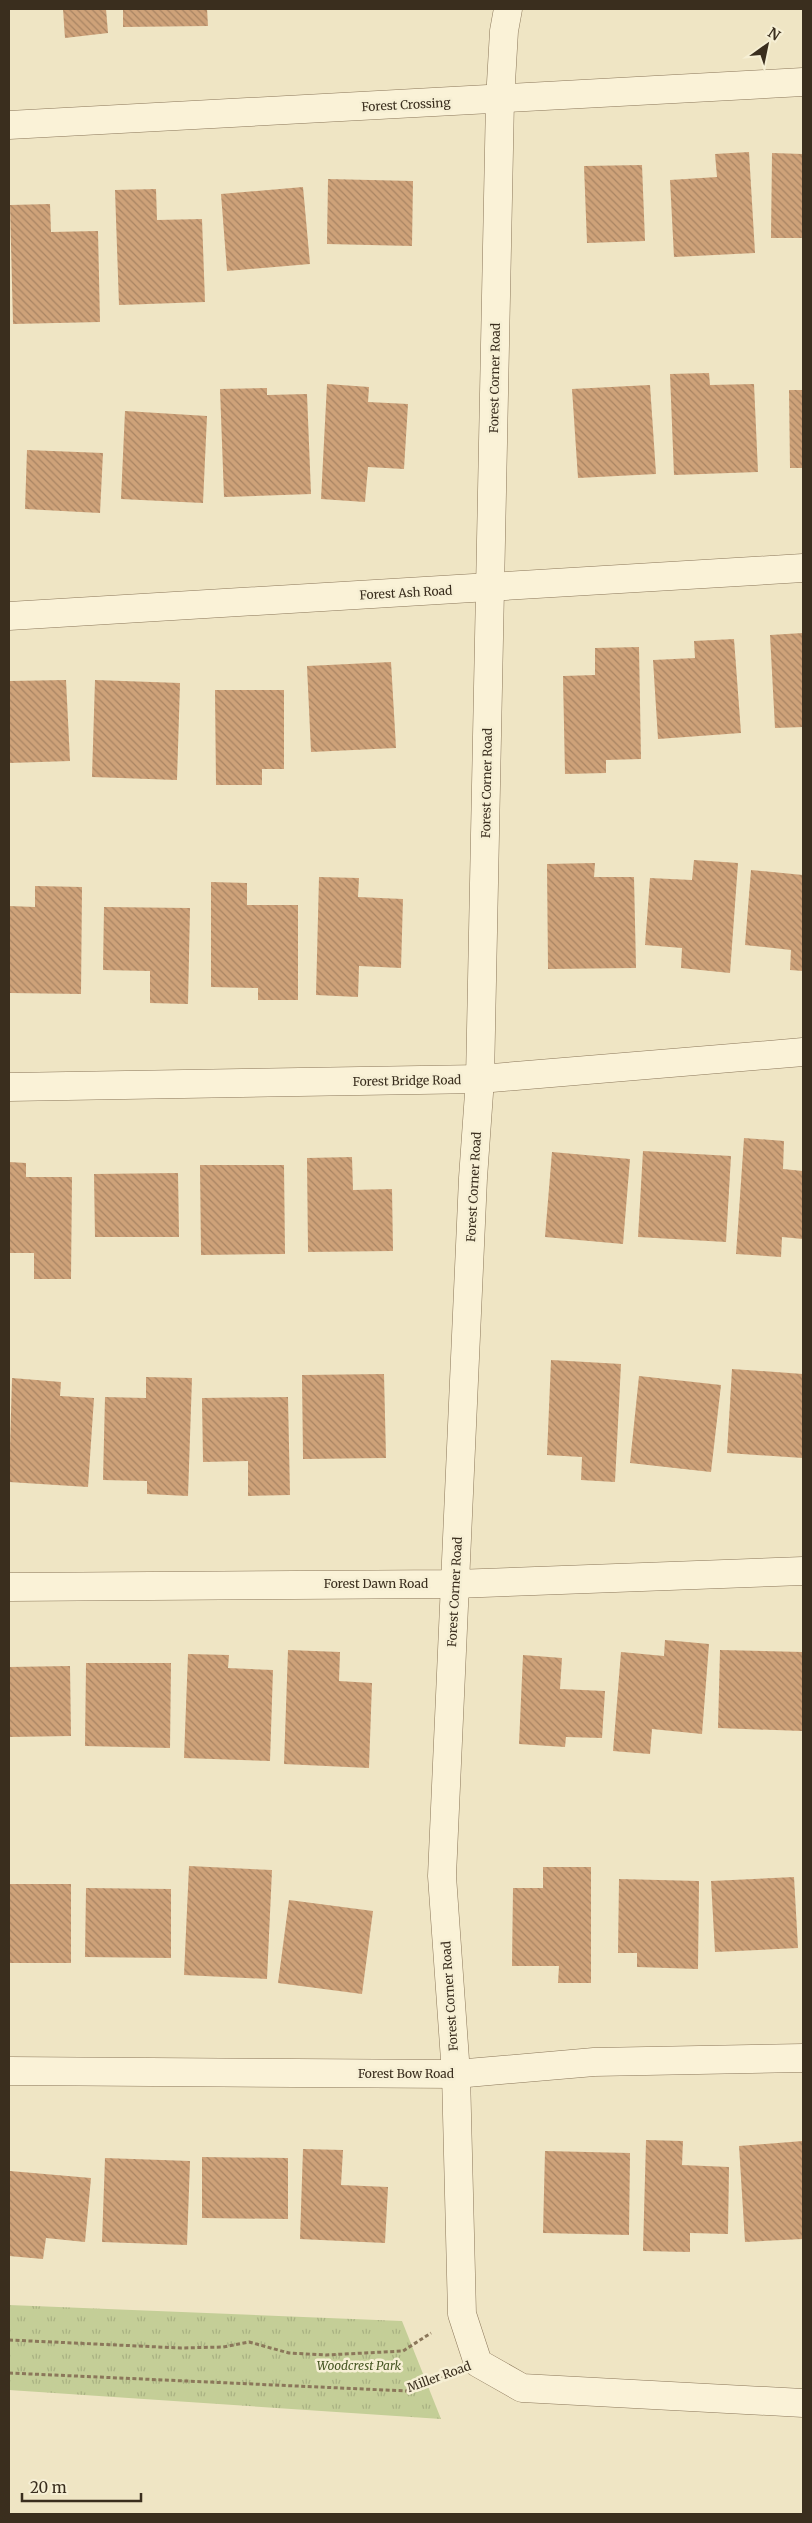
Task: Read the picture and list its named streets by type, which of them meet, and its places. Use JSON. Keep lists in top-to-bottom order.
{
  "streets": {
    "street": [
      "Forest Crossing",
      "Forest Corner Road",
      "Forest Ash Road",
      "Forest Bridge Road",
      "Forest Dawn Road",
      "Forest Bow Road",
      "Miller Road"
    ]
  },
  "crossings": [
    ["Forest Crossing", "Forest Corner Road"],
    ["Forest Corner Road", "Forest Ash Road"],
    ["Forest Corner Road", "Forest Bridge Road"],
    ["Forest Corner Road", "Forest Dawn Road"],
    ["Forest Corner Road", "Forest Bow Road"],
    ["Forest Corner Road", "Miller Road"]
  ],
  "parks": ["Woodcrest Park"],
  "scale_bar": "20 m",
  "north": "top right"
}
